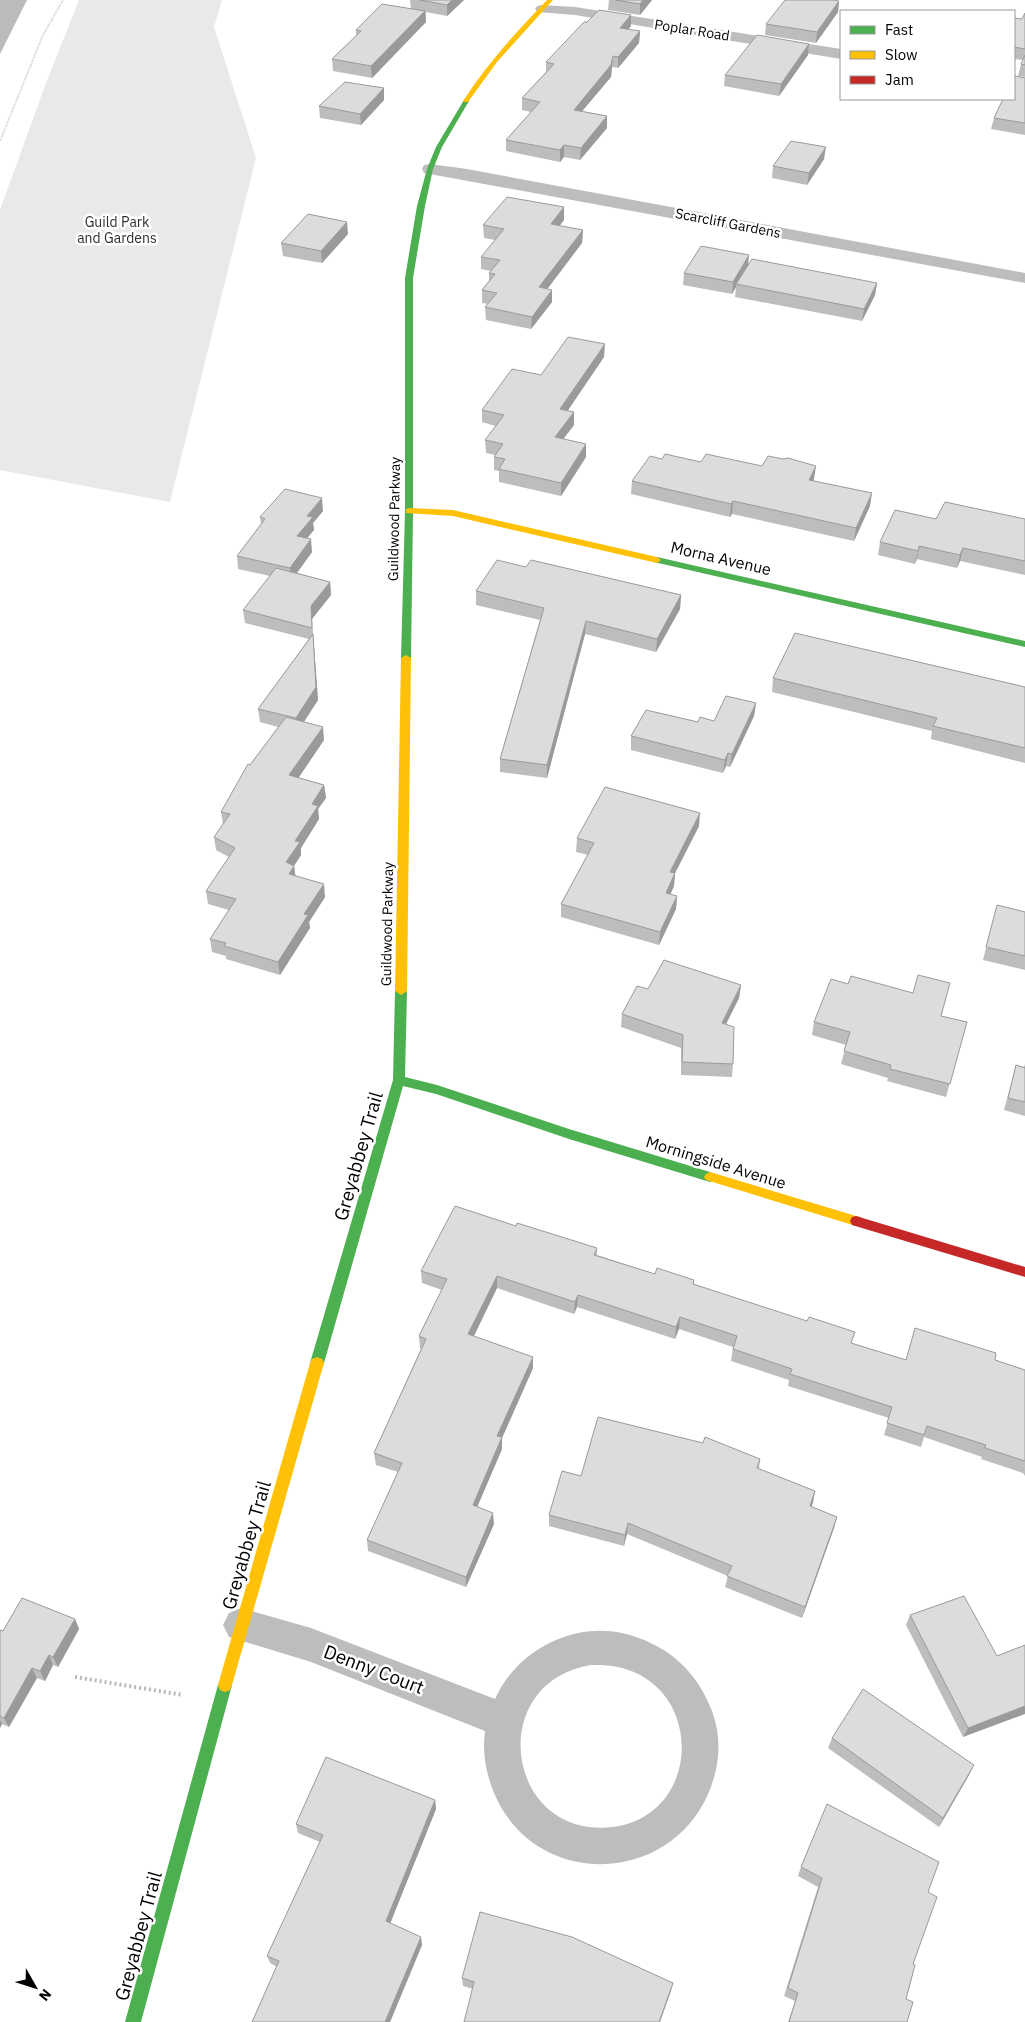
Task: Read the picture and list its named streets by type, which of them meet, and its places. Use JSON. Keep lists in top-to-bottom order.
{
  "streets": {
    "street": [
      "Poplar Road",
      "Scarcliff Gardens",
      "Guildwood Parkway",
      "Morna Avenue",
      "Greyabbey Trail",
      "Morningside Avenue",
      "Denny Court"
    ]
  },
  "crossings": [
    ["Poplar Road", "Guildwood Parkway"],
    ["Scarcliff Gardens", "Guildwood Parkway"],
    ["Guildwood Parkway", "Morna Avenue"],
    ["Guildwood Parkway", "Greyabbey Trail"],
    ["Guildwood Parkway", "Morningside Avenue"],
    ["Greyabbey Trail", "Morningside Avenue"],
    ["Greyabbey Trail", "Denny Court"]
  ],
  "parks": ["Guild Park and Gardens"],
  "legend": ["Fast", "Slow", "Jam"],
  "north": "bottom right"
}
